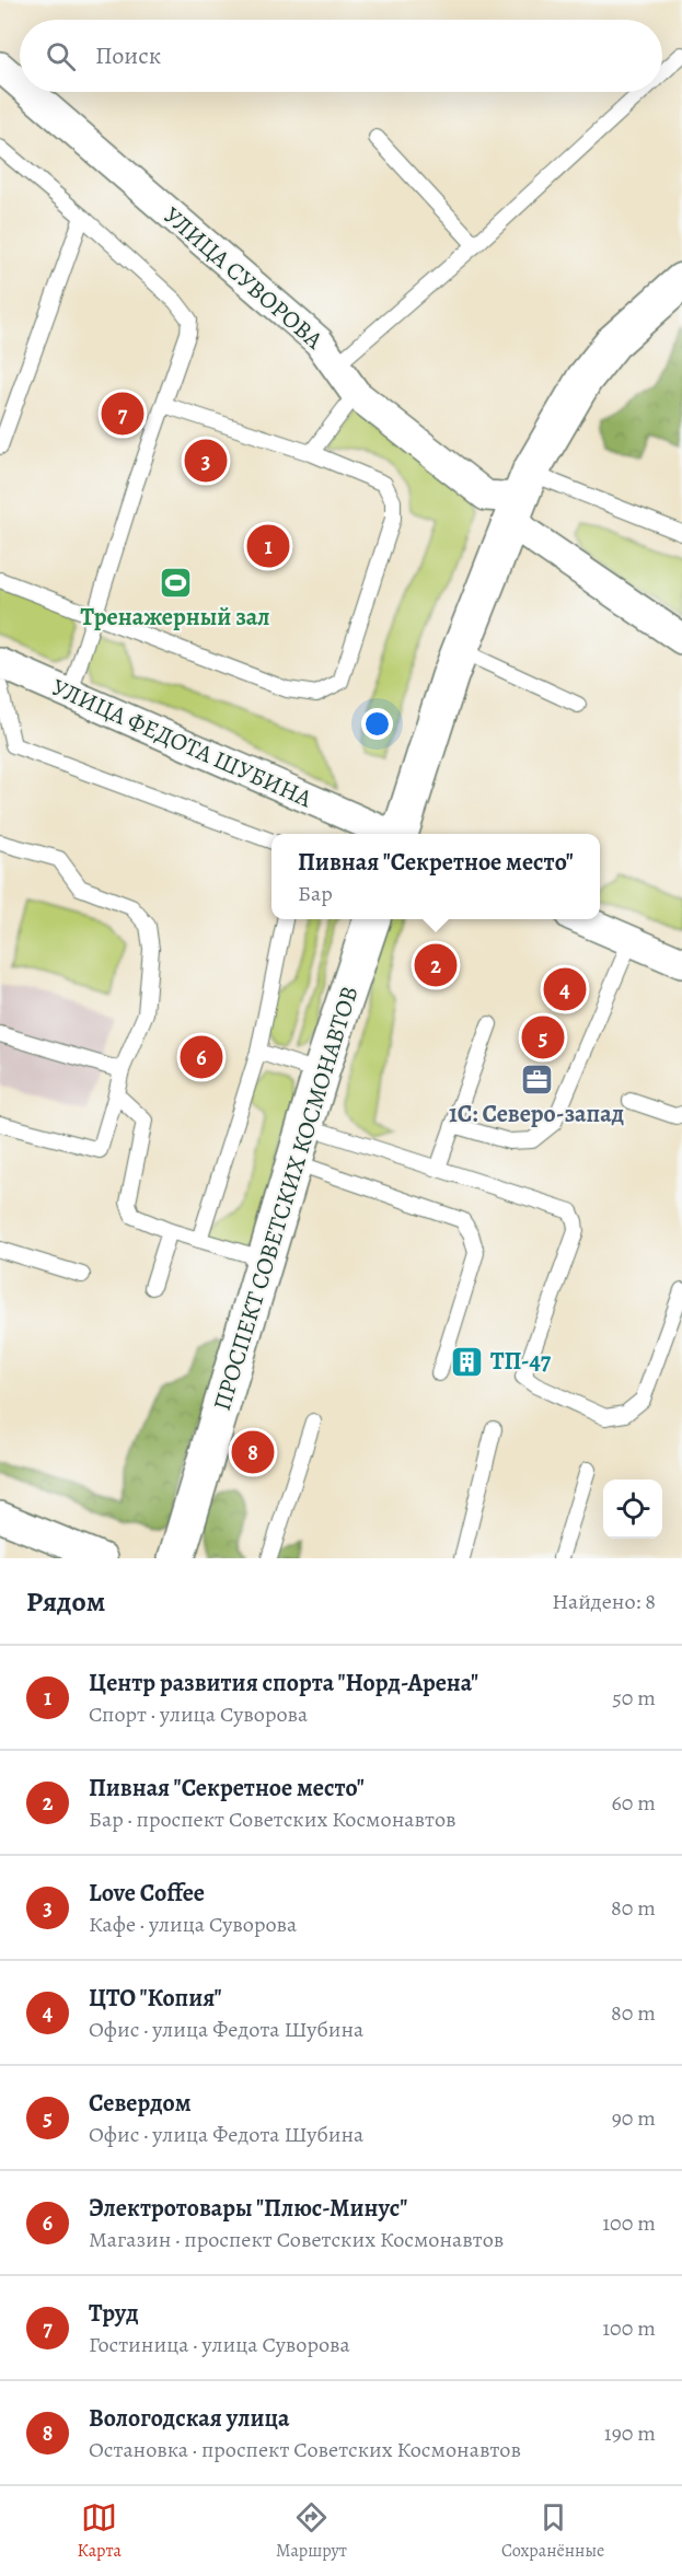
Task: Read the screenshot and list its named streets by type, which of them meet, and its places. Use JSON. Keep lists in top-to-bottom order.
{
  "streets": {
    "main road": ["ПРОСПЕКТ СОВЕТСКИХ КОСМОНАВТОВ"],
    "street": ["УЛИЦА СУВОРОВА", "УЛИЦА ФЕДОТА ШУБИНА"]
  },
  "places": {
    "sports": ["Тренажерный зал"],
    "office": ["1С: Северо-запад"],
    "building": ["ТП-47"]
  },
  "page": {
    "search": "Поиск",
    "pins": [
      "7",
      "3",
      "1",
      "2",
      "4",
      "5",
      "6",
      "8"
    ],
    "popup": ["Пивная \"Секретное место\"", "Бар"],
    "heading": ["Рядом", "Найдено: 8"],
    "list": [
      {
        "mark": "1",
        "name": "Центр развития спорта \"Норд-Арена\"",
        "note": "Спорт · улица Суворова",
        "value": "50 m"
      },
      {
        "mark": "2",
        "name": "Пивная \"Секретное место\"",
        "note": "Бар · проспект Советских Космонавтов",
        "value": "60 m"
      },
      {
        "mark": "3",
        "name": "Love Coffee",
        "note": "Кафе · улица Суворова",
        "value": "80 m"
      },
      {
        "mark": "4",
        "name": "ЦТО \"Копия\"",
        "note": "Офис · улица Федота Шубина",
        "value": "80 m"
      },
      {
        "mark": "5",
        "name": "Севердом",
        "note": "Офис · улица Федота Шубина",
        "value": "90 m"
      },
      {
        "mark": "6",
        "name": "Электротовары \"Плюс-Минус\"",
        "note": "Магазин · проспект Советских Космонавтов",
        "value": "100 m"
      },
      {
        "mark": "7",
        "name": "Труд",
        "note": "Гостиница · улица Суворова",
        "value": "100 m"
      },
      {
        "mark": "8",
        "name": "Вологодская улица",
        "note": "Остановка · проспект Советских Космонавтов",
        "value": "190 m"
      }
    ],
    "nav": ["Карта", "Маршрут", "Сохранённые"]
  }
}
